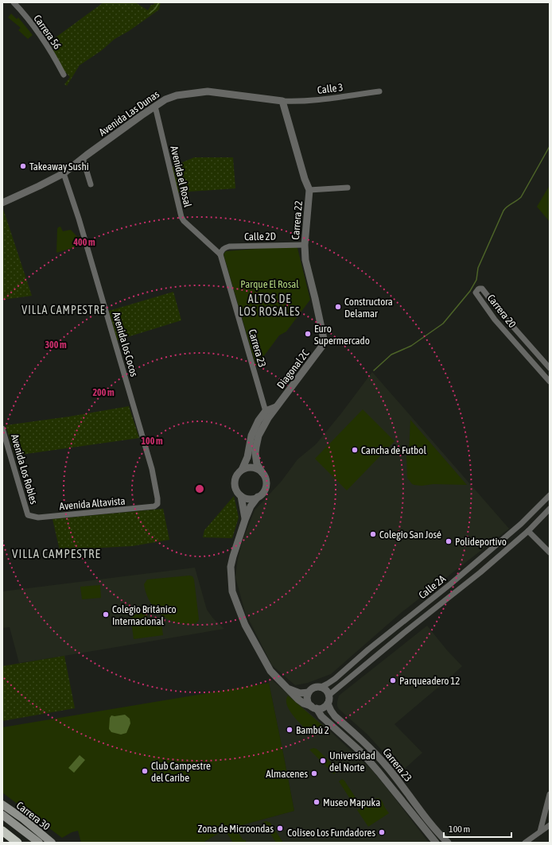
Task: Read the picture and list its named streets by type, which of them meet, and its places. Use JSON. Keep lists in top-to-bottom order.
{
  "streets": {
    "main road": ["Carrera 30"],
    "street": [
      "Carrera 56",
      "Calle 3",
      "Avenida Las Dunas",
      "Avenida el Rosal",
      "Carrera 22",
      "Calle 2D",
      "Carrera 20",
      "Avenida los Cocos",
      "Carrera 23",
      "Diagonal 2C",
      "Avenida Los Robles",
      "Avenida Altavista",
      "Calle 2A"
    ]
  },
  "crossings": [
    ["Calle 3", "Avenida Las Dunas"],
    ["Calle 3", "Carrera 22"],
    ["Avenida Las Dunas", "Avenida el Rosal"],
    ["Avenida Las Dunas", "Carrera 22"],
    ["Avenida Las Dunas", "Avenida los Cocos"],
    ["Avenida el Rosal", "Calle 2D"],
    ["Avenida el Rosal", "Carrera 23"],
    ["Carrera 22", "Calle 2D"],
    ["Carrera 22", "Diagonal 2C"],
    ["Calle 2D", "Carrera 23"],
    ["Avenida los Cocos", "Avenida Altavista"],
    ["Carrera 23", "Diagonal 2C"],
    ["Carrera 23", "Calle 2A"],
    ["Avenida Los Robles", "Avenida Altavista"]
  ],
  "districts": ["ALTOS DE LOS ROSALES", "VILLA CAMPESTRE", "VILLA CAMPESTRE"],
  "parks": ["Parque El Rosal"],
  "places": [
    "Takeaway Sushi",
    "Constructora Delamar",
    "Euro Supermercado",
    "Cancha de Futbol",
    "Colegio San José",
    "Polideportivo",
    "Colegio Británico Internacional",
    "Parqueadero 12",
    "Bambú 2",
    "Universidad del Norte",
    "Club Campestre del Caribe",
    "Almacenes",
    "Museo Mapuka",
    "Zona de Microondas",
    "Coliseo Los Fundadores"
  ],
  "scale_bar": "100 m",
  "rings": [
    "400 m",
    "300 m",
    "200 m",
    "100 m"
  ]
}
